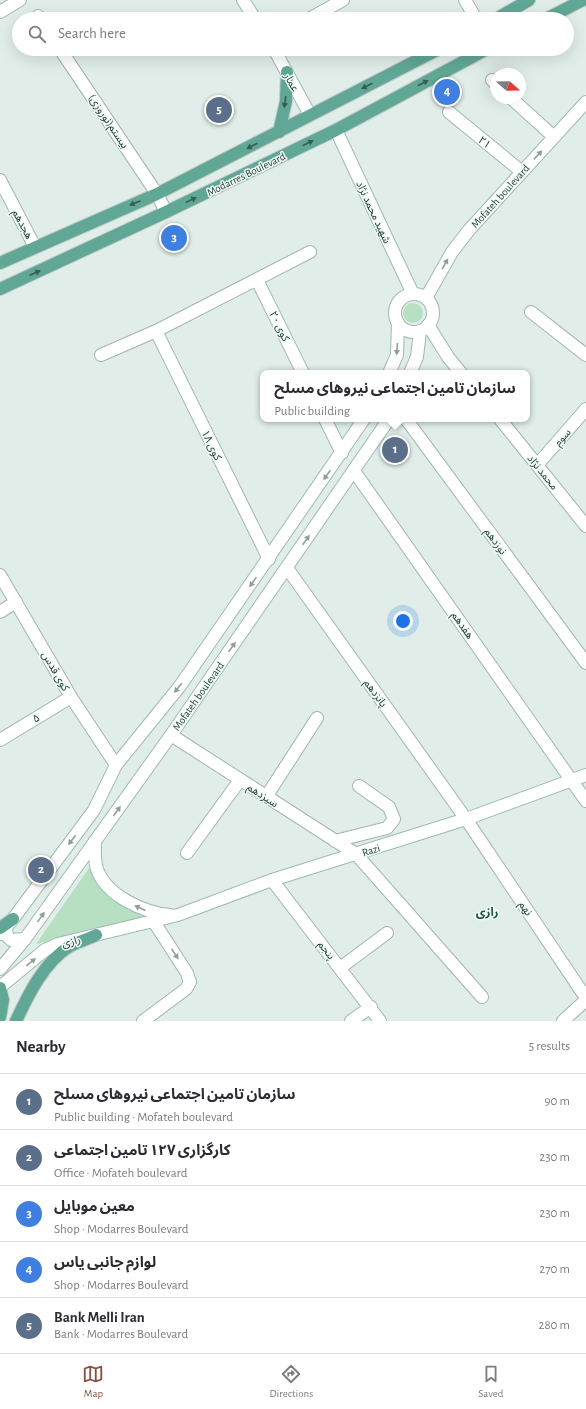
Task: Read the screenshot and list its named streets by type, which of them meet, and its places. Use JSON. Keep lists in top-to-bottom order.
{
  "streets": {
    "main road": ["Modarres Boulevard"],
    "street": [
      "عمار",
      "بیستم(نوروزی)",
      "۲۱",
      "Mofateh boulevard",
      "شهید محمد نژاد",
      "هجدهم",
      "کوی ۲۰",
      "سوم",
      "کوی ۱۸",
      "محمد نژاد",
      "نوزدهم",
      "هفدهم",
      "کوی قدس",
      "پانزدهم",
      "۵",
      "سیزدهم",
      "Razi",
      "نهم",
      "رازی",
      "پنجم"
    ]
  },
  "crossings": [
    ["عمار", "Modarres Boulevard"],
    ["بیستم(نوروزی)", "Modarres Boulevard"],
    ["۲۱", "Mofateh boulevard"],
    ["Modarres Boulevard", "شهید محمد نژاد"],
    ["Modarres Boulevard", "هجدهم"],
    ["Mofateh boulevard", "شهید محمد نژاد"],
    ["Mofateh boulevard", "کوی ۱۸"],
    ["Mofateh boulevard", "هفدهم"],
    ["Mofateh boulevard", "کوی قدس"],
    ["Mofateh boulevard", "پانزدهم"],
    ["Mofateh boulevard", "سیزدهم"],
    ["سوم", "محمد نژاد"],
    ["هفدهم", "Razi"],
    ["کوی قدس", "۵"],
    ["پانزدهم", "Razi"],
    ["پانزدهم", "نهم"],
    ["سیزدهم", "Razi"],
    ["Razi", "نهم"],
    ["Razi", "رازی"],
    ["Razi", "پنجم"]
  ],
  "one_way": ["رازی"],
  "districts": ["رازی"],
  "north": "right",
  "page": {
    "search": "Search here",
    "pins": [
      "4",
      "5",
      "3",
      "1",
      "2"
    ],
    "popup": ["سازمان تامین اجتماعی نیروهای مسلح", "Public building"],
    "heading": ["Nearby", "5 results"],
    "list": [
      {
        "mark": "1",
        "name": "سازمان تامین اجتماعی نیروهای مسلح",
        "note": "Public building · Mofateh boulevard",
        "value": "90 m"
      },
      {
        "mark": "2",
        "name": "کارگزاری ۱۲۷ تامین اجتماعی",
        "note": "Office · Mofateh boulevard",
        "value": "230 m"
      },
      {
        "mark": "3",
        "name": "معین موبایل",
        "note": "Shop · Modarres Boulevard",
        "value": "230 m"
      },
      {
        "mark": "4",
        "name": "لوازم جانبی یاس",
        "note": "Shop · Modarres Boulevard",
        "value": "270 m"
      },
      {
        "mark": "5",
        "name": "Bank Melli Iran",
        "note": "Bank · Modarres Boulevard",
        "value": "280 m"
      }
    ],
    "nav": ["Map", "Directions", "Saved"]
  }
}
